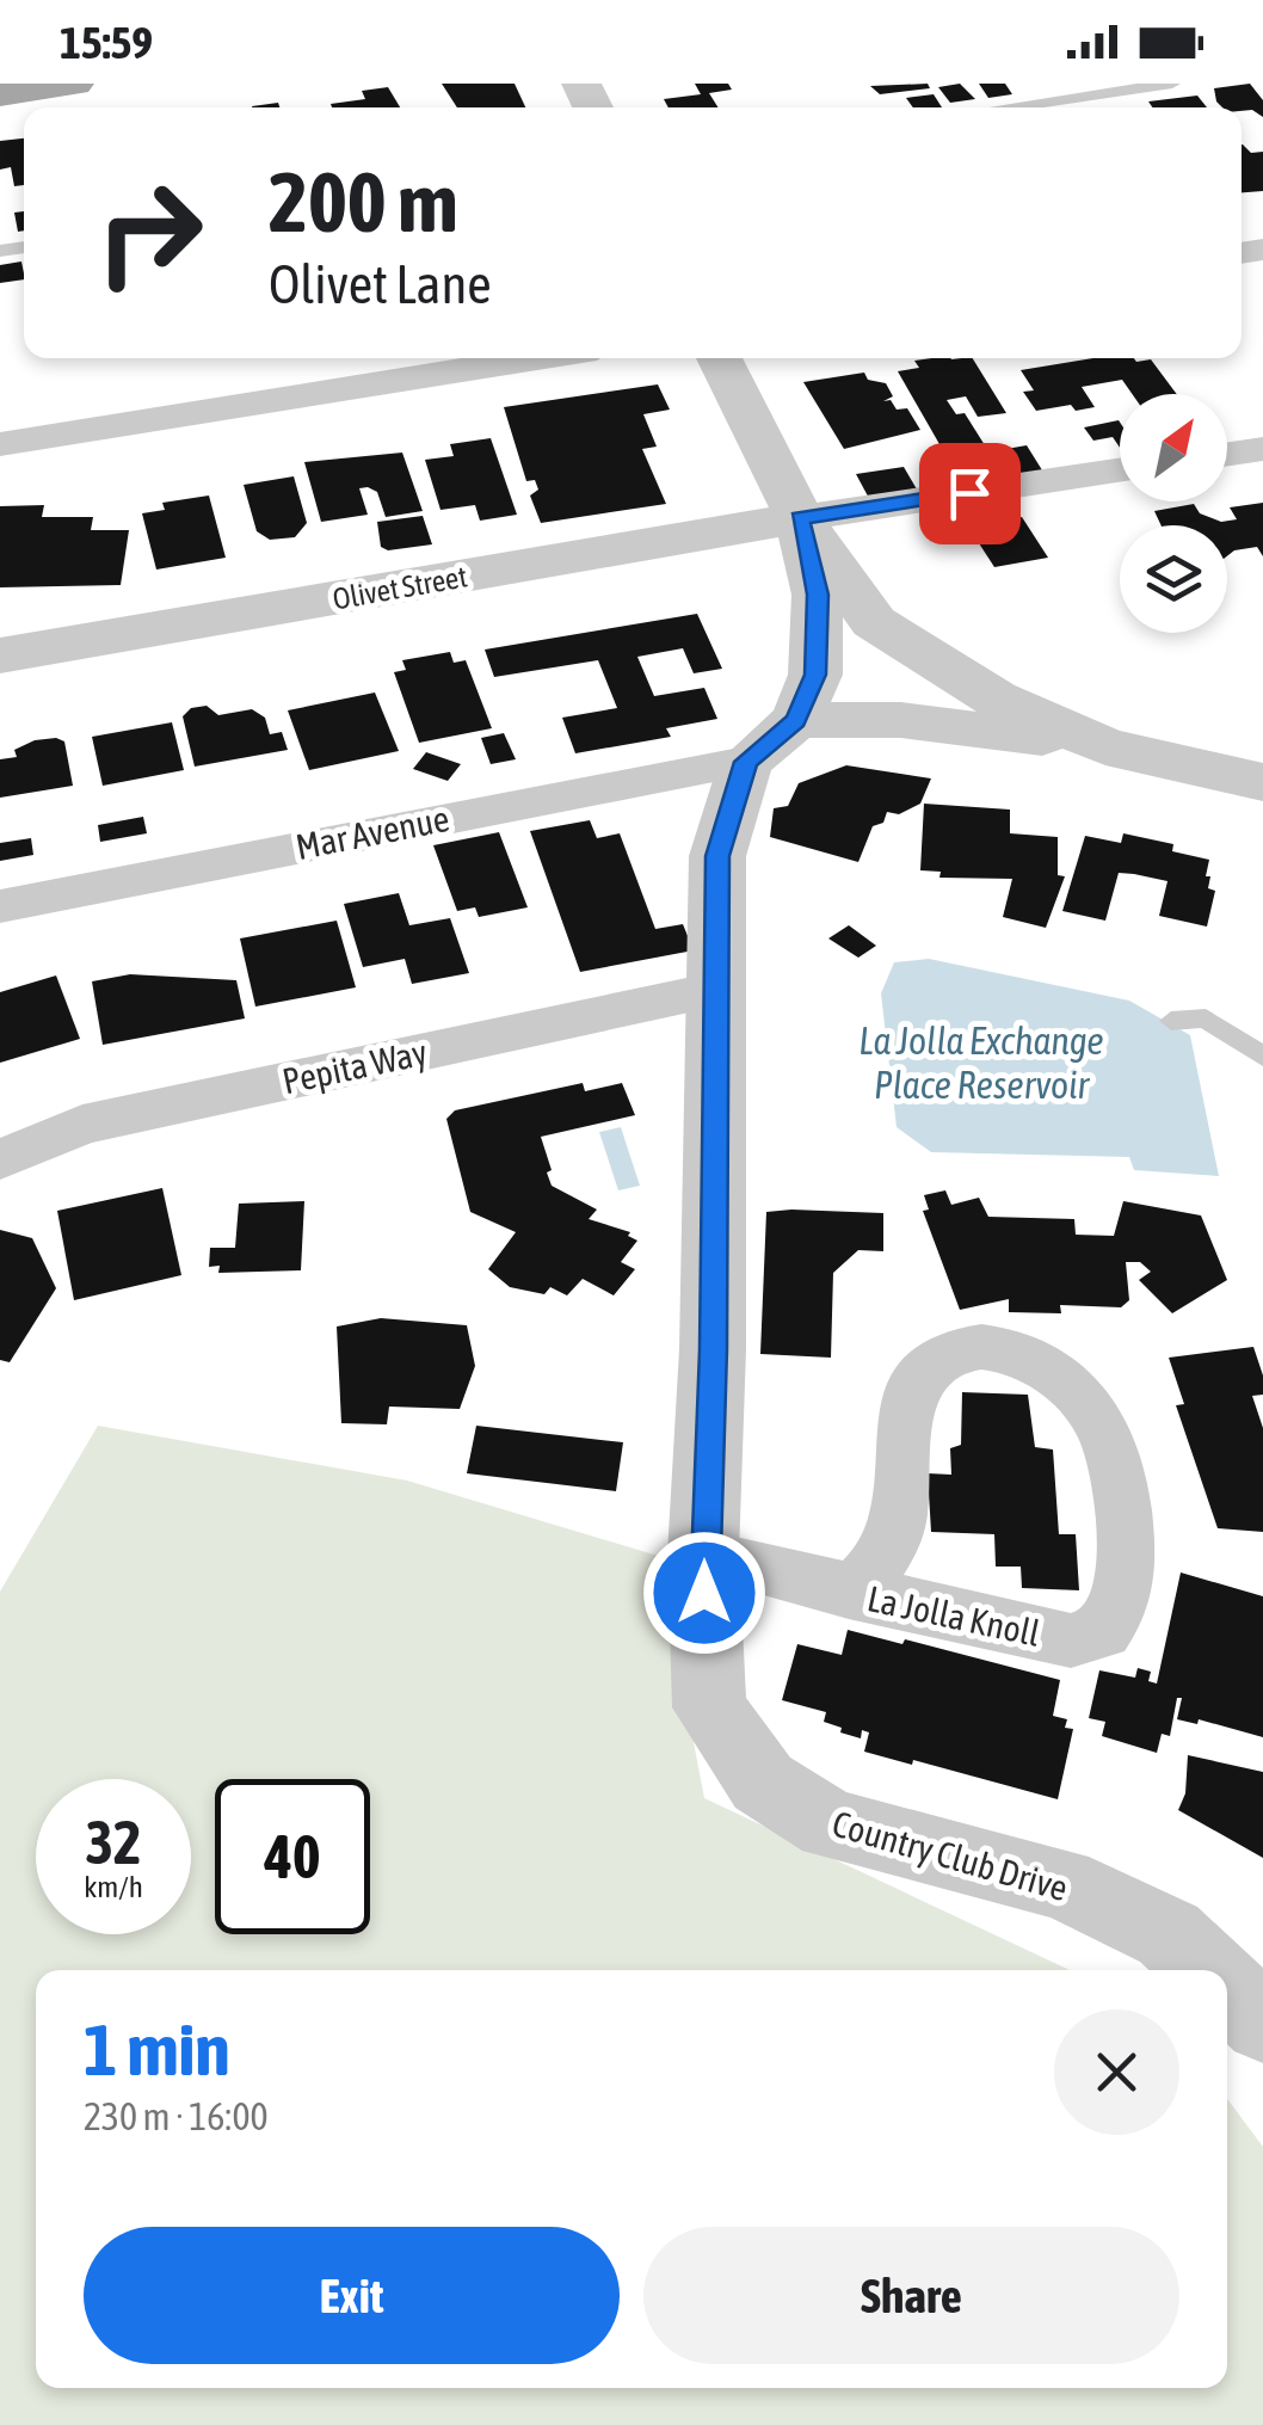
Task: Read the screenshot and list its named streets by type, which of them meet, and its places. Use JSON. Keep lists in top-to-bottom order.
{
  "streets": {
    "street": [
      "Olivet Street",
      "Mar Avenue",
      "Pepita Way",
      "La Jolla Knoll",
      "Country Club Drive"
    ]
  },
  "crossings": [
    ["Olivet Street", "Country Club Drive"],
    ["Mar Avenue", "Country Club Drive"],
    ["Pepita Way", "Country Club Drive"],
    ["La Jolla Knoll", "Country Club Drive"]
  ],
  "water": ["La Jolla Exchange Place Reservoir"],
  "north": "top right",
  "page": {
    "status": "15:59",
    "turn": ["200 m", "Olivet Lane"],
    "speed": "32 km/h",
    "limit": "40",
    "heading": ["1 min", "230 m · 16:00"],
    "buttons": ["Exit", "Share"]
  }
}
